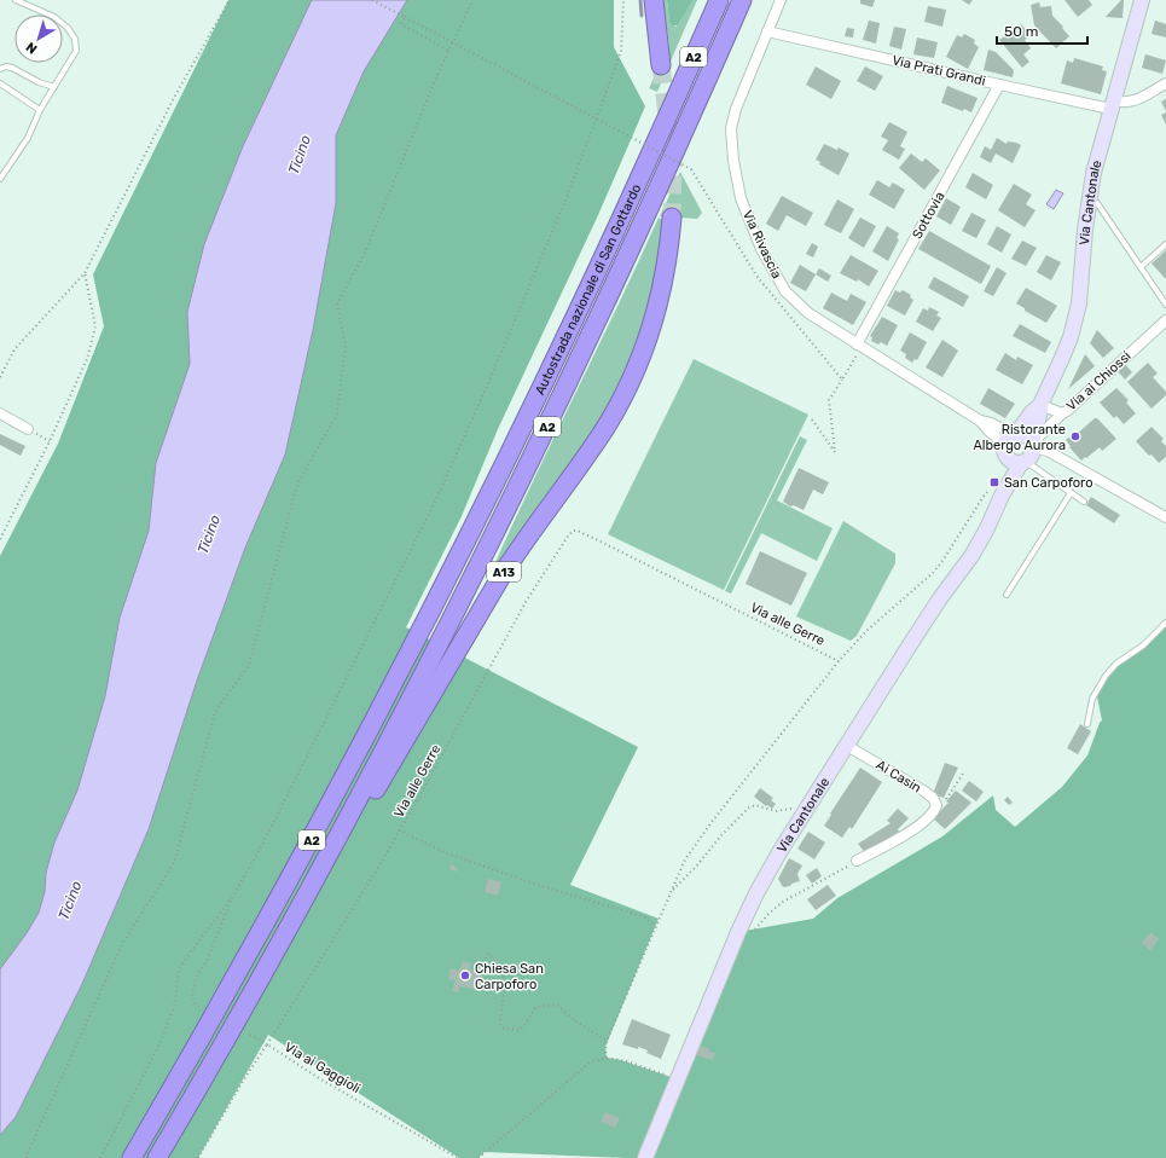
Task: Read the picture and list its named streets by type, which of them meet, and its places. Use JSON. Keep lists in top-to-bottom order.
{
  "streets": {
    "highway": ["A2", "Autostrada nazionale di San Gottardo", "A13"],
    "main road": ["Via Cantonale"],
    "street": [
      "Via Prati Grandi",
      "Sottovia",
      "Via Rivascia",
      "Via ai Chiossi",
      "Ai Casin"
    ],
    "path": ["Via alle Gerre", "Via ai Gaggioli"]
  },
  "crossings": [
    ["A2", "Autostrada nazionale di San Gottardo"],
    ["A2", "A13"],
    ["Via Prati Grandi", "Via Cantonale"],
    ["Via Prati Grandi", "Sottovia"],
    ["Via Prati Grandi", "Via Rivascia"],
    ["Via Cantonale", "Via Rivascia"],
    ["Via Cantonale", "Via ai Chiossi"],
    ["Via Cantonale", "Ai Casin"],
    ["Sottovia", "Via Rivascia"],
    ["Via Rivascia", "Via ai Chiossi"],
    ["Via alle Gerre", "Via ai Gaggioli"]
  ],
  "water": ["Ticino"],
  "places": {
    "other": ["Ristorante Albergo Aurora", "Chiesa San Carpoforo"],
    "transit": ["San Carpoforo"]
  },
  "scale_bar": "50 m",
  "north": "bottom left"
}
